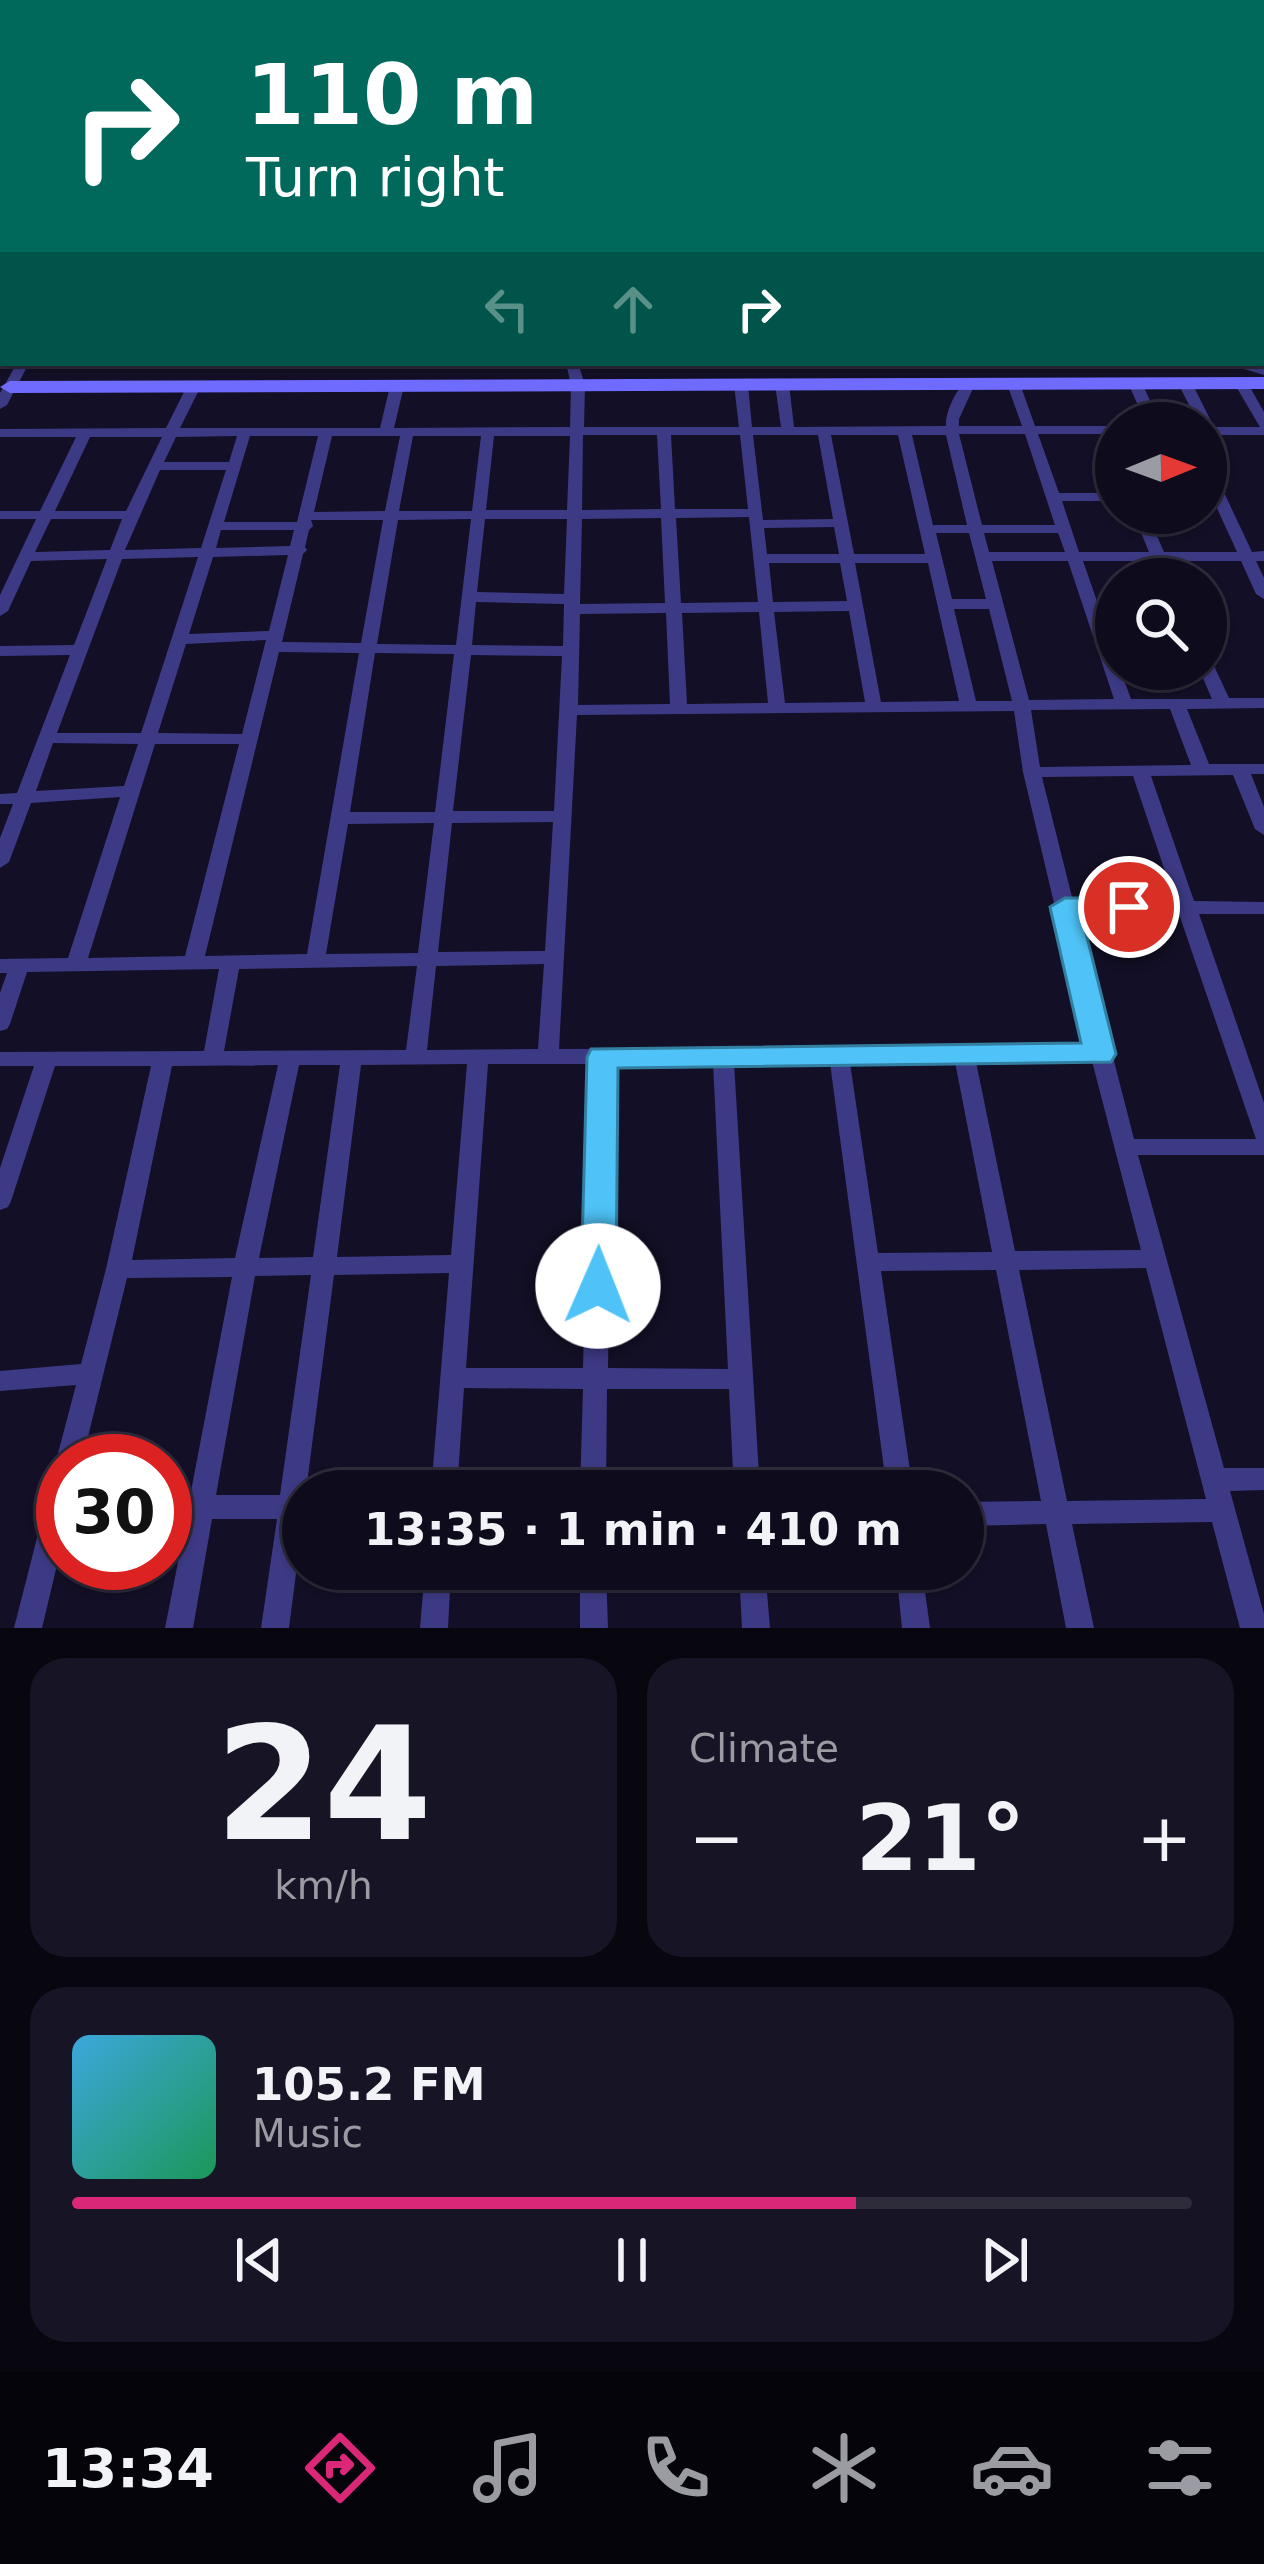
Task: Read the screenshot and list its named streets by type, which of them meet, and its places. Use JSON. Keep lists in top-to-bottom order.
{
  "north": "right",
  "page": {
    "turn": ["110 m", "Turn right"],
    "limit": "30",
    "trip": "13:35 · 1 min · 410 m",
    "tile": [
      ["24", "km/h"],
      "Climate"
    ],
    "heat": ["−", "21°", "+"],
    "song": ["105.2 FM", "Music"],
    "tabs": "13:34"
  }
}
